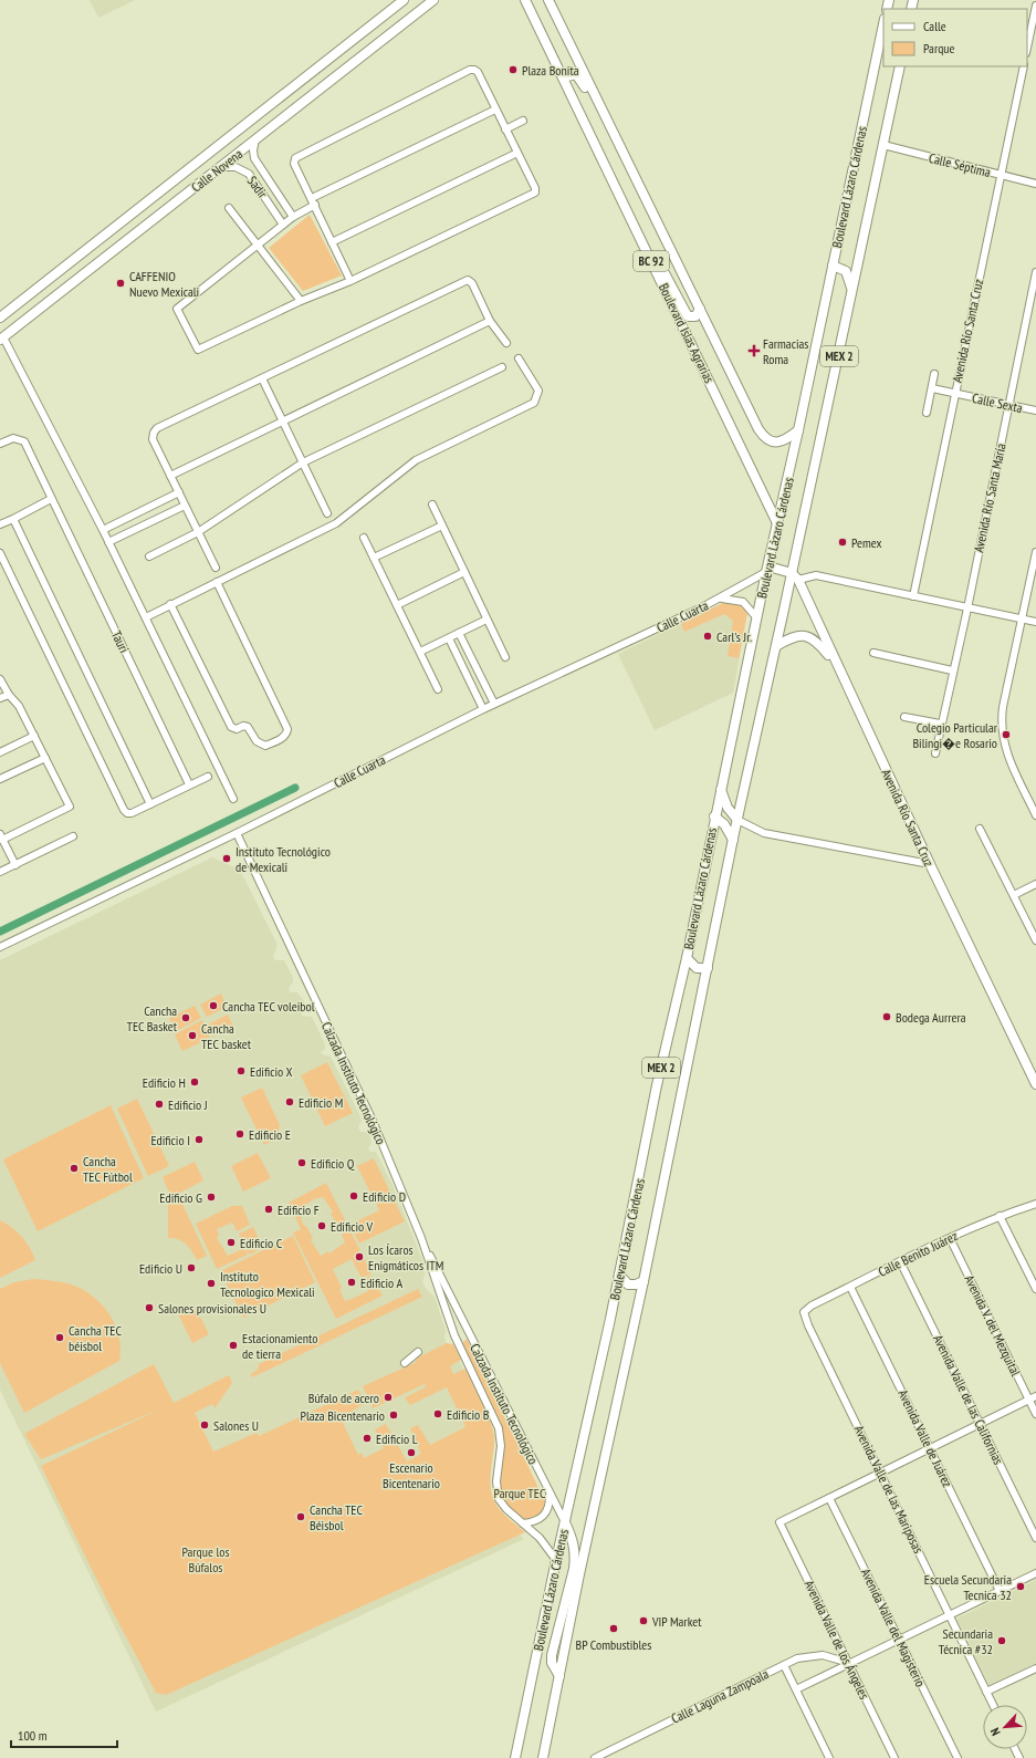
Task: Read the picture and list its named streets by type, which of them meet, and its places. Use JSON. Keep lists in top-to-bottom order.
{
  "streets": {
    "main road": [
      "Calle Novena",
      "Boulevard Lázaro Cárdenas",
      "BC 92",
      "Avenida Río Santa Cruz",
      "Boulevard Islas Agrarias",
      "MEX 2"
    ],
    "street": [
      "Calle Séptima",
      "Sadir",
      "Calle Sexta",
      "Avenida Río Santa María",
      "Calle Cuarta",
      "Tauri",
      "Calzada Instituto Tecnológico",
      "Calle Benito Juárez",
      "Avenida V. del Mezquital",
      "Avenida Valle de las Californias",
      "Avenida Valle de Juárez",
      "Avenida Valle de las Mariposas",
      "Avenida Valle del Magisterio",
      "Avenida Valle de los Ángeles",
      "Calle Laguna Zampoala"
    ]
  },
  "crossings": [
    ["Calle Séptima", "Boulevard Lázaro Cárdenas"],
    ["Calle Séptima", "Avenida Río Santa Cruz"],
    ["Calle Novena", "Sadir"],
    ["Boulevard Lázaro Cárdenas", "Avenida Río Santa Cruz"],
    ["Boulevard Lázaro Cárdenas", "Boulevard Islas Agrarias"],
    ["Boulevard Lázaro Cárdenas", "Calle Cuarta"],
    ["Boulevard Lázaro Cárdenas", "Calzada Instituto Tecnológico"],
    ["Avenida Río Santa Cruz", "Calle Sexta"],
    ["Calle Sexta", "Avenida Río Santa María"],
    ["Calle Cuarta", "Calzada Instituto Tecnológico"],
    ["Calle Benito Juárez", "Avenida V. del Mezquital"],
    ["Calle Benito Juárez", "Avenida Valle de las Californias"],
    ["Calle Benito Juárez", "Avenida Valle de Juárez"],
    ["Calle Benito Juárez", "Avenida Valle de las Mariposas"],
    ["Avenida Valle del Magisterio", "Avenida Valle de los Ángeles"],
    ["Avenida Valle de los Ángeles", "Calle Laguna Zampoala"]
  ],
  "parks": ["Parque TEC", "Parque los Búfalos"],
  "places": {
    "other": [
      "Plaza Bonita",
      "CAFFENIO Nuevo Mexicali",
      "Pemex",
      "Carl's Jr.",
      "Colegio Particular Bilingi�e Rosario",
      "Instituto Tecnológico de Mexicali",
      "Cancha TEC voleibol",
      "Bodega Aurrera",
      "Cancha TEC Basket",
      "Cancha TEC basket",
      "Edificio X",
      "Edificio H",
      "Edificio M",
      "Edificio J",
      "Edificio E",
      "Edificio I",
      "Edificio Q",
      "Cancha TEC Fútbol",
      "Edificio D",
      "Edificio G",
      "Edificio F",
      "Edificio V",
      "Edificio C",
      "Los Ícaros Enigmáticos ITM",
      "Edificio U",
      "Edificio A",
      "Instituto Tecnologico Mexicali",
      "Salones provisionales U",
      "Cancha TEC béisbol",
      "Estacionamiento de tierra",
      "Búfalo de acero",
      "Edificio B",
      "Plaza Bicentenario",
      "Salones U",
      "Edificio L",
      "Escenario Bicentenario",
      "Cancha TEC Béisbol",
      "Escuela Secundaria Tecnica 32",
      "VIP Market",
      "BP Combustibles",
      "Secundaria Técnica #32"
    ],
    "health": ["Farmacias Roma"]
  },
  "legend": ["Calle", "Parque"],
  "scale_bar": "100 m",
  "north": "bottom left"
}
